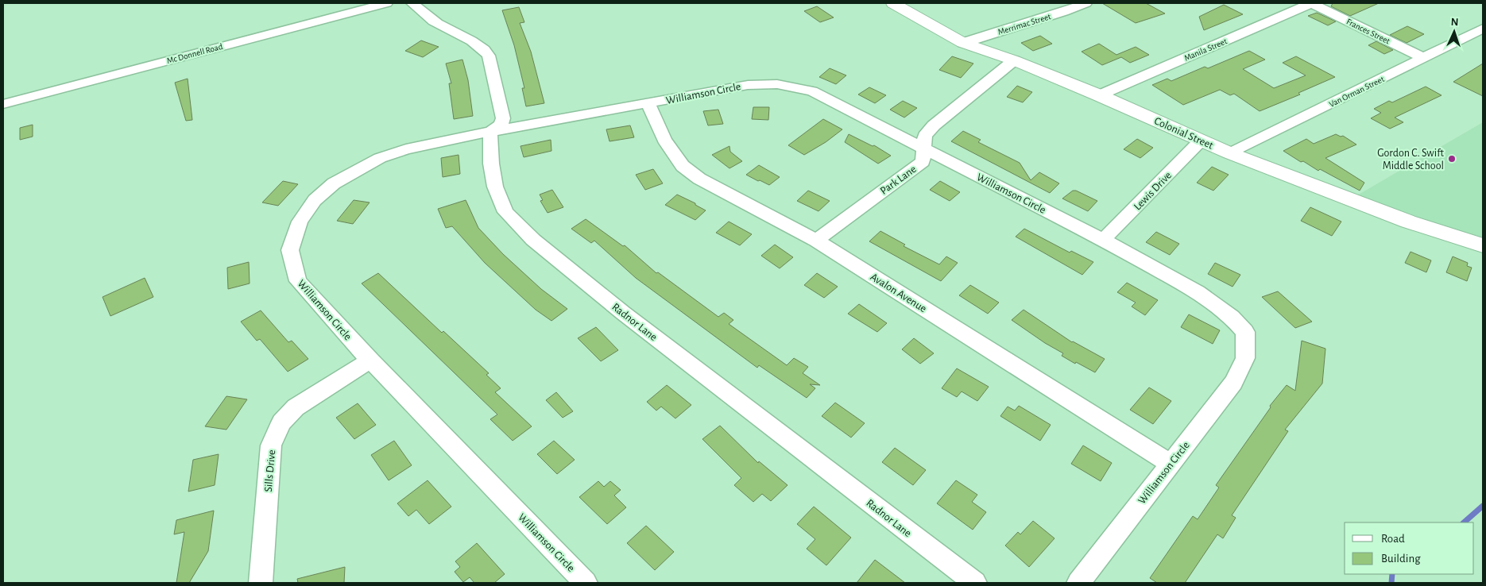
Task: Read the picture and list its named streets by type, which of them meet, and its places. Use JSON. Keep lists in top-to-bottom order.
{
  "streets": {
    "street": [
      "Merrimac Street",
      "Frances Street",
      "Manila Street",
      "Mc Donnell Road",
      "Van Orman Street",
      "Williamson Circle",
      "Colonial Street",
      "Park Lane",
      "Lewis Drive",
      "Avalon Avenue",
      "Radnor Lane",
      "Sills Drive"
    ]
  },
  "crossings": [
    ["Merrimac Street", "Colonial Street"],
    ["Frances Street", "Manila Street"],
    ["Frances Street", "Van Orman Street"],
    ["Manila Street", "Colonial Street"],
    ["Van Orman Street", "Colonial Street"],
    ["Williamson Circle", "Park Lane"],
    ["Williamson Circle", "Lewis Drive"],
    ["Williamson Circle", "Avalon Avenue"],
    ["Williamson Circle", "Radnor Lane"],
    ["Williamson Circle", "Sills Drive"],
    ["Colonial Street", "Park Lane"],
    ["Colonial Street", "Lewis Drive"],
    ["Park Lane", "Avalon Avenue"]
  ],
  "places": ["Gordon C. Swift Middle School"],
  "legend": ["Road", "Building"],
  "north": "top"
}
